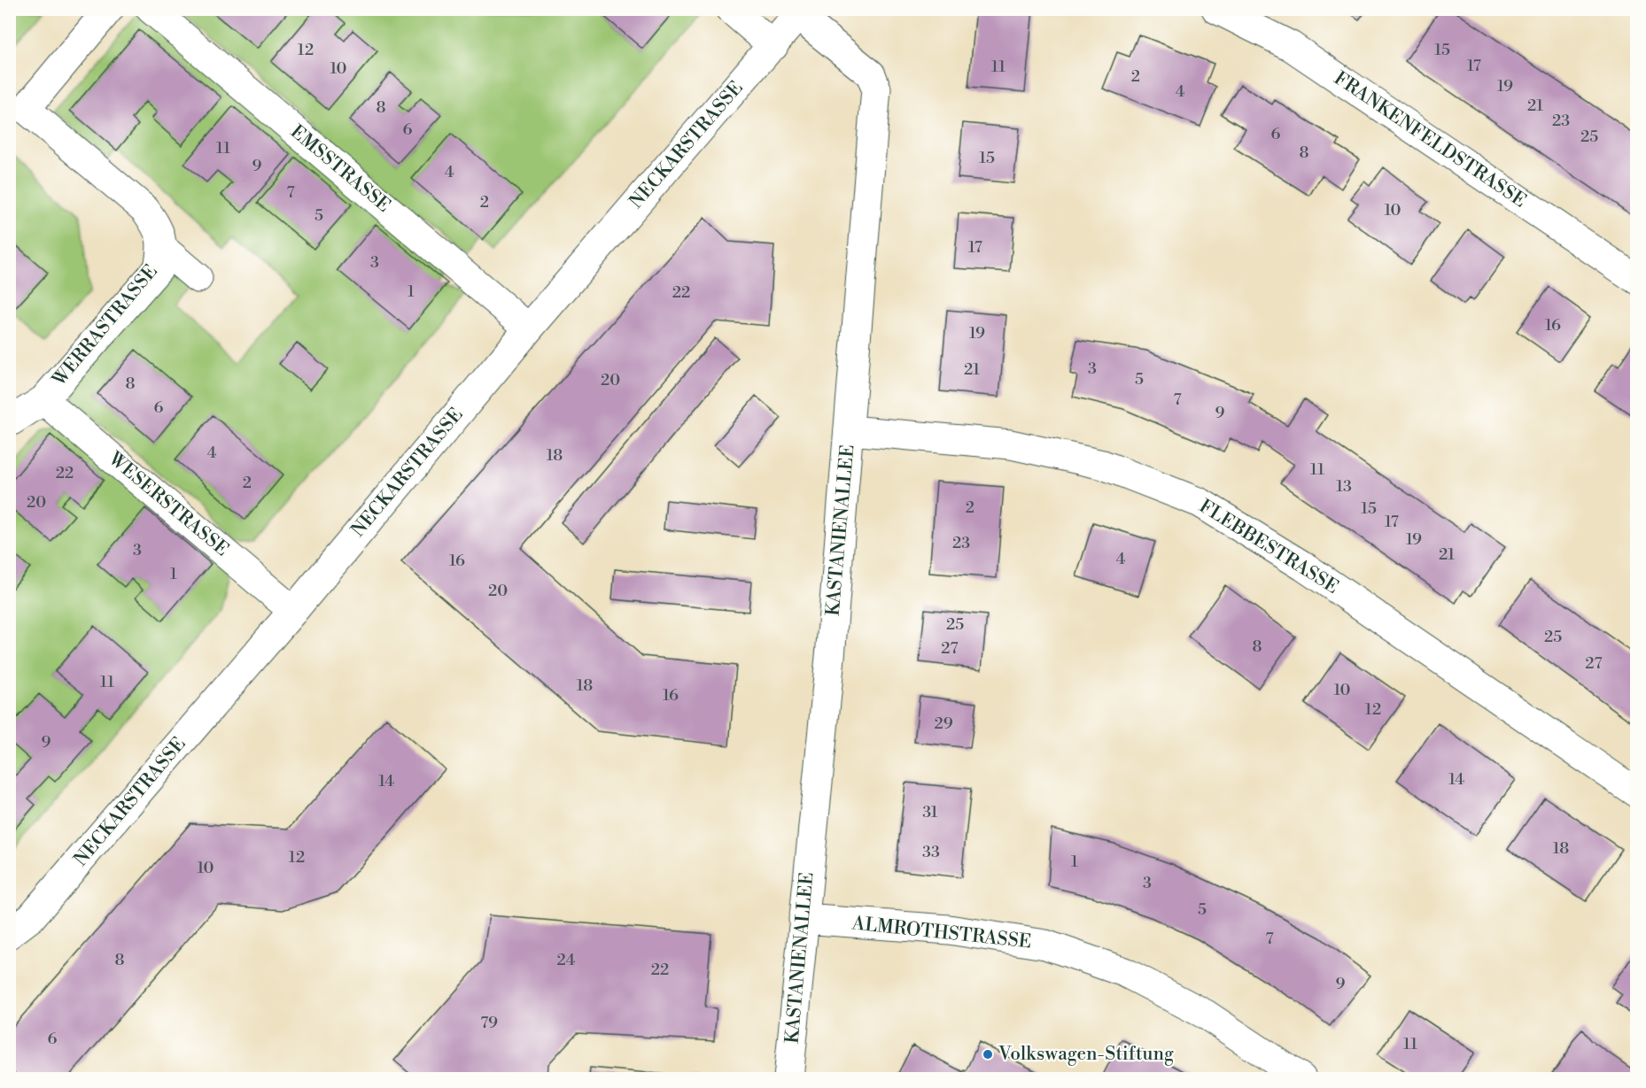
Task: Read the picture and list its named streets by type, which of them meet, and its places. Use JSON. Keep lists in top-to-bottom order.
{
  "streets": {
    "street": [
      "FRANKENFELDSTRASSE",
      "NECKARSTRASSE",
      "EMSSTRASSE",
      "WERRASTRASSE",
      "WESERSTRASSE",
      "KASTANIENALLEE",
      "FLEBBESTRASSE",
      "ALMROTHSTRASSE"
    ]
  },
  "crossings": [
    ["NECKARSTRASSE", "EMSSTRASSE"],
    ["NECKARSTRASSE", "WESERSTRASSE"],
    ["NECKARSTRASSE", "KASTANIENALLEE"],
    ["WERRASTRASSE", "WESERSTRASSE"],
    ["KASTANIENALLEE", "FLEBBESTRASSE"],
    ["KASTANIENALLEE", "ALMROTHSTRASSE"]
  ],
  "places": ["Volkswagen-Stiftung"],
  "house_numbers": [
    "12",
    "15",
    "17",
    "11",
    "10",
    "2",
    "19",
    "4",
    "21",
    "8",
    "23",
    "6",
    "6",
    "25",
    "11",
    "8",
    "15",
    "9",
    "4",
    "7",
    "2",
    "10",
    "5",
    "17",
    "3",
    "1",
    "22",
    "16",
    "19",
    "3",
    "21",
    "5",
    "20",
    "8",
    "7",
    "6",
    "9",
    "4",
    "18",
    "11",
    "22",
    "2",
    "13",
    "20",
    "2",
    "15",
    "17",
    "19",
    "23",
    "3",
    "21",
    "4",
    "16",
    "1",
    "20",
    "25",
    "25",
    "8",
    "27",
    "27",
    "11",
    "18",
    "10",
    "16",
    "12",
    "29",
    "9",
    "14",
    "14",
    "31",
    "18",
    "33",
    "12",
    "1",
    "10",
    "3",
    "5",
    "7",
    "8",
    "24",
    "22",
    "9",
    "79",
    "6",
    "11"
  ]
}
